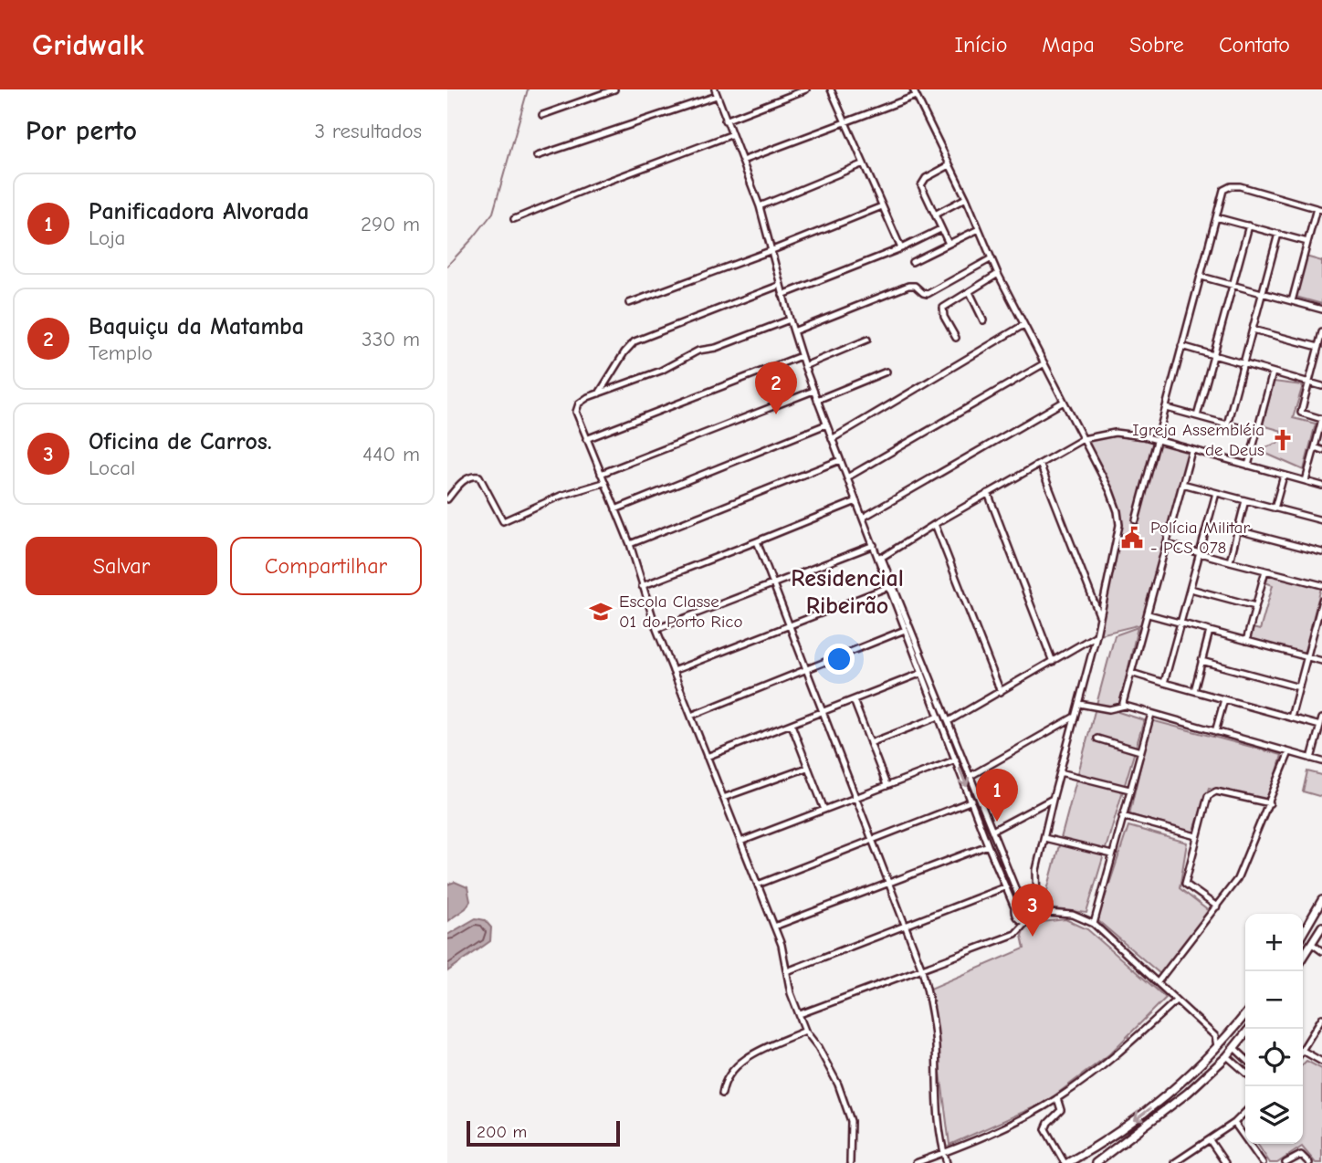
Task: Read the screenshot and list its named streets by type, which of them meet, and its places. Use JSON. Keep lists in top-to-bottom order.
{
  "districts": ["Residencial Ribeirão"],
  "places": {
    "church": ["Igreja Assembléia de Deus"],
    "public building": ["Polícia Militar - PCS 078"],
    "school or university": ["Escola Classe 01 do Porto Rico"]
  },
  "scale_bar": "200 m",
  "page": {
    "header": "Gridwalk",
    "nav": [
      "Início",
      "Mapa",
      "Sobre",
      "Contato"
    ],
    "heading": ["Por perto", "3 resultados"],
    "list": [
      {
        "mark": "1",
        "name": "Panificadora Alvorada",
        "note": "Loja",
        "value": "290 m"
      },
      {
        "mark": "2",
        "name": "Baquiçu da Matamba",
        "note": "Templo",
        "value": "330 m"
      },
      {
        "mark": "3",
        "name": "Oficina de Carros.",
        "note": "Local",
        "value": "440 m"
      }
    ],
    "pins": ["2", "1", "3"],
    "buttons": ["Salvar", "Compartilhar"],
    "map_buttons": ["+", "−"],
    "scale": "200 m"
  }
}
